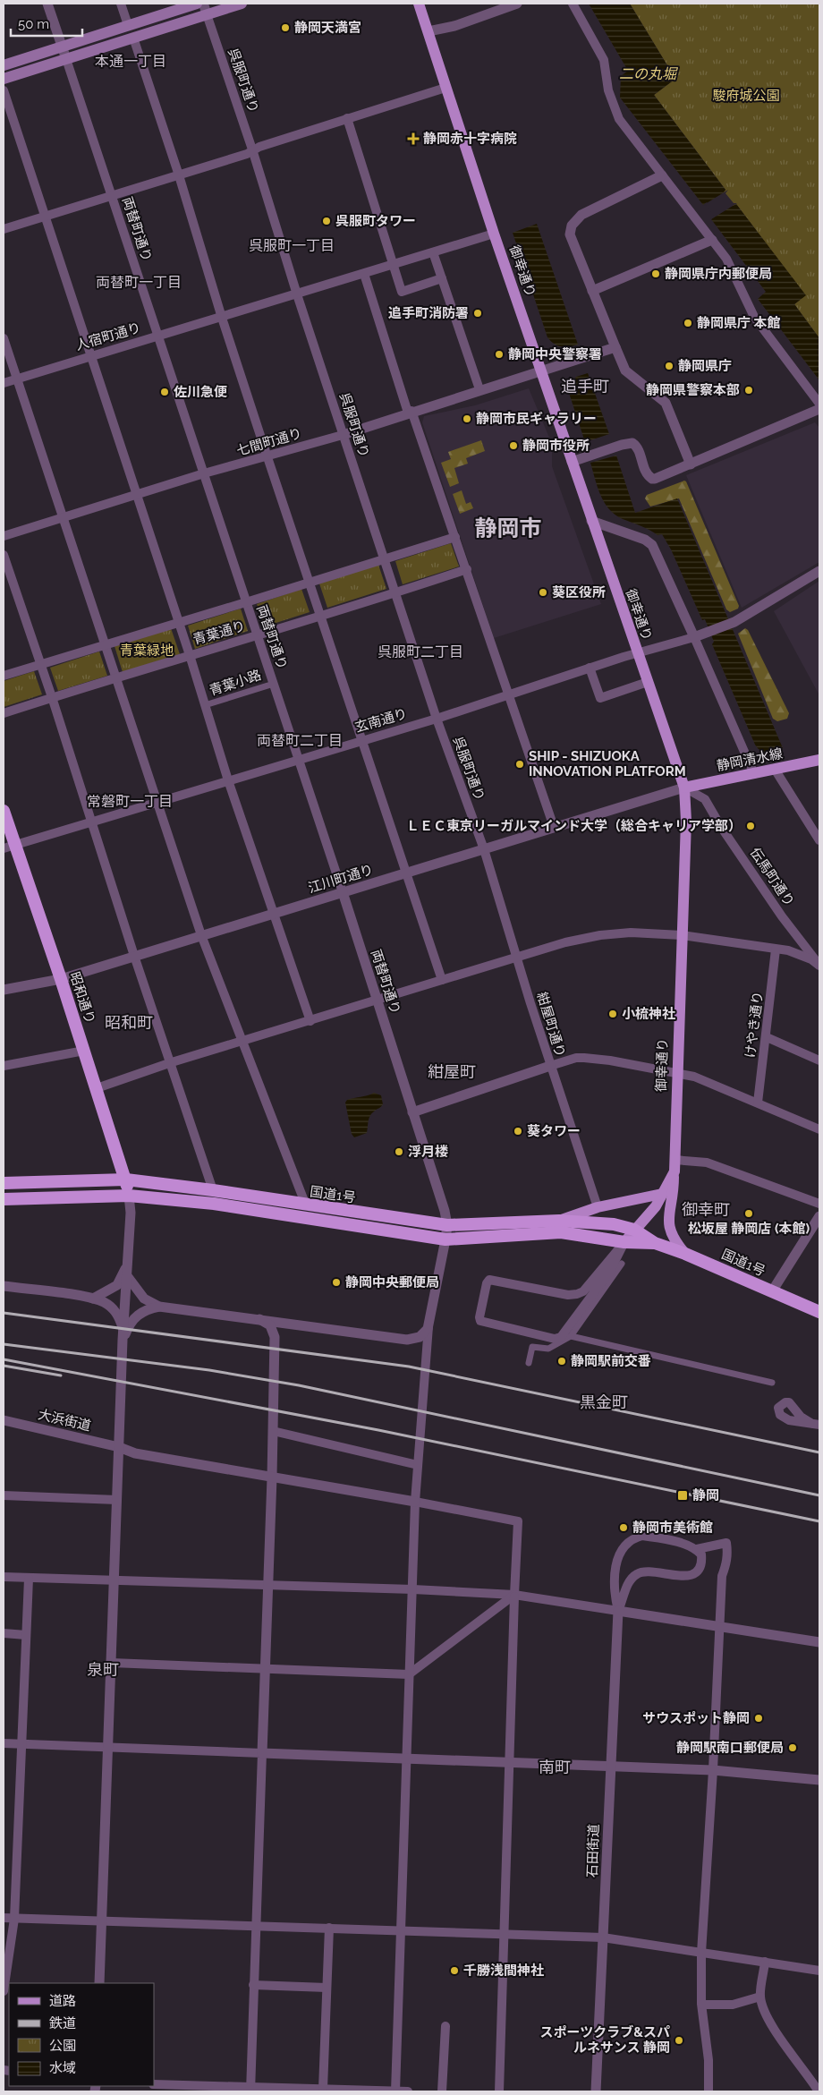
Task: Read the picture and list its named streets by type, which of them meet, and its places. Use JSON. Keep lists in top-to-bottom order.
{
  "streets": {
    "highway": ["昭和通り", "国道1号"],
    "main road": ["御幸通り", "静岡清水線"],
    "street": [
      "呉服町通り",
      "両替町通り",
      "人宿町通り",
      "七間町通り",
      "青葉通り",
      "青葉小路",
      "玄南通り",
      "伝馬町通り",
      "江川町通り",
      "紺屋町通り",
      "けやき通り",
      "大浜街道",
      "石田街道"
    ]
  },
  "crossings": [
    ["呉服町通り", "人宿町通り"],
    ["呉服町通り", "七間町通り"],
    ["呉服町通り", "青葉通り"],
    ["呉服町通り", "玄南通り"],
    ["呉服町通り", "江川町通り"],
    ["呉服町通り", "紺屋町通り"],
    ["両替町通り", "人宿町通り"],
    ["両替町通り", "七間町通り"],
    ["両替町通り", "青葉通り"],
    ["両替町通り", "青葉小路"],
    ["両替町通り", "玄南通り"],
    ["両替町通り", "江川町通り"],
    ["両替町通り", "国道1号"],
    ["御幸通り", "人宿町通り"],
    ["御幸通り", "七間町通り"],
    ["御幸通り", "玄南通り"],
    ["御幸通り", "静岡清水線"],
    ["御幸通り", "伝馬町通り"],
    ["御幸通り", "江川町通り"],
    ["御幸通り", "国道1号"],
    ["玄南通り", "昭和通り"],
    ["静岡清水線", "伝馬町通り"],
    ["静岡清水線", "江川町通り"],
    ["伝馬町通り", "江川町通り"],
    ["江川町通り", "昭和通り"],
    ["江川町通り", "紺屋町通り"],
    ["昭和通り", "国道1号"]
  ],
  "districts": [
    "本通一丁目",
    "呉服町一丁目",
    "両替町一丁目",
    "追手町",
    "静岡市",
    "呉服町二丁目",
    "両替町二丁目",
    "常磐町一丁目",
    "昭和町",
    "紺屋町",
    "御幸町",
    "黒金町",
    "泉町",
    "南町"
  ],
  "water": ["二の丸堀"],
  "parks": ["駿府城公園", "青葉緑地"],
  "places": {
    "other": [
      "静岡天満宮",
      "呉服町タワー",
      "静岡県庁内郵便局",
      "追手町消防署",
      "静岡県庁 本館",
      "静岡中央警察署",
      "静岡県庁",
      "静岡県警察本部",
      "佐川急便",
      "静岡市民ギャラリー",
      "静岡市役所",
      "葵区役所",
      "SHIP - SHIZUOKA INNOVATION PLATFORM",
      "ＬＥＣ東京リーガルマインド大学（総合キャリア学部）",
      "小梳神社",
      "葵タワー",
      "浮月楼",
      "松坂屋 静岡店 (本館)",
      "静岡中央郵便局",
      "静岡駅前交番",
      "静岡市美術館",
      "サウスポット静岡",
      "静岡駅南口郵便局",
      "千勝浅間神社",
      "スポーツクラブ&スパ ルネサンス 静岡"
    ],
    "health": ["静岡赤十字病院"],
    "transit": ["静岡"]
  },
  "legend": [
    "道路",
    "鉄道",
    "公園",
    "水域"
  ],
  "scale_bar": "50 m"
}
